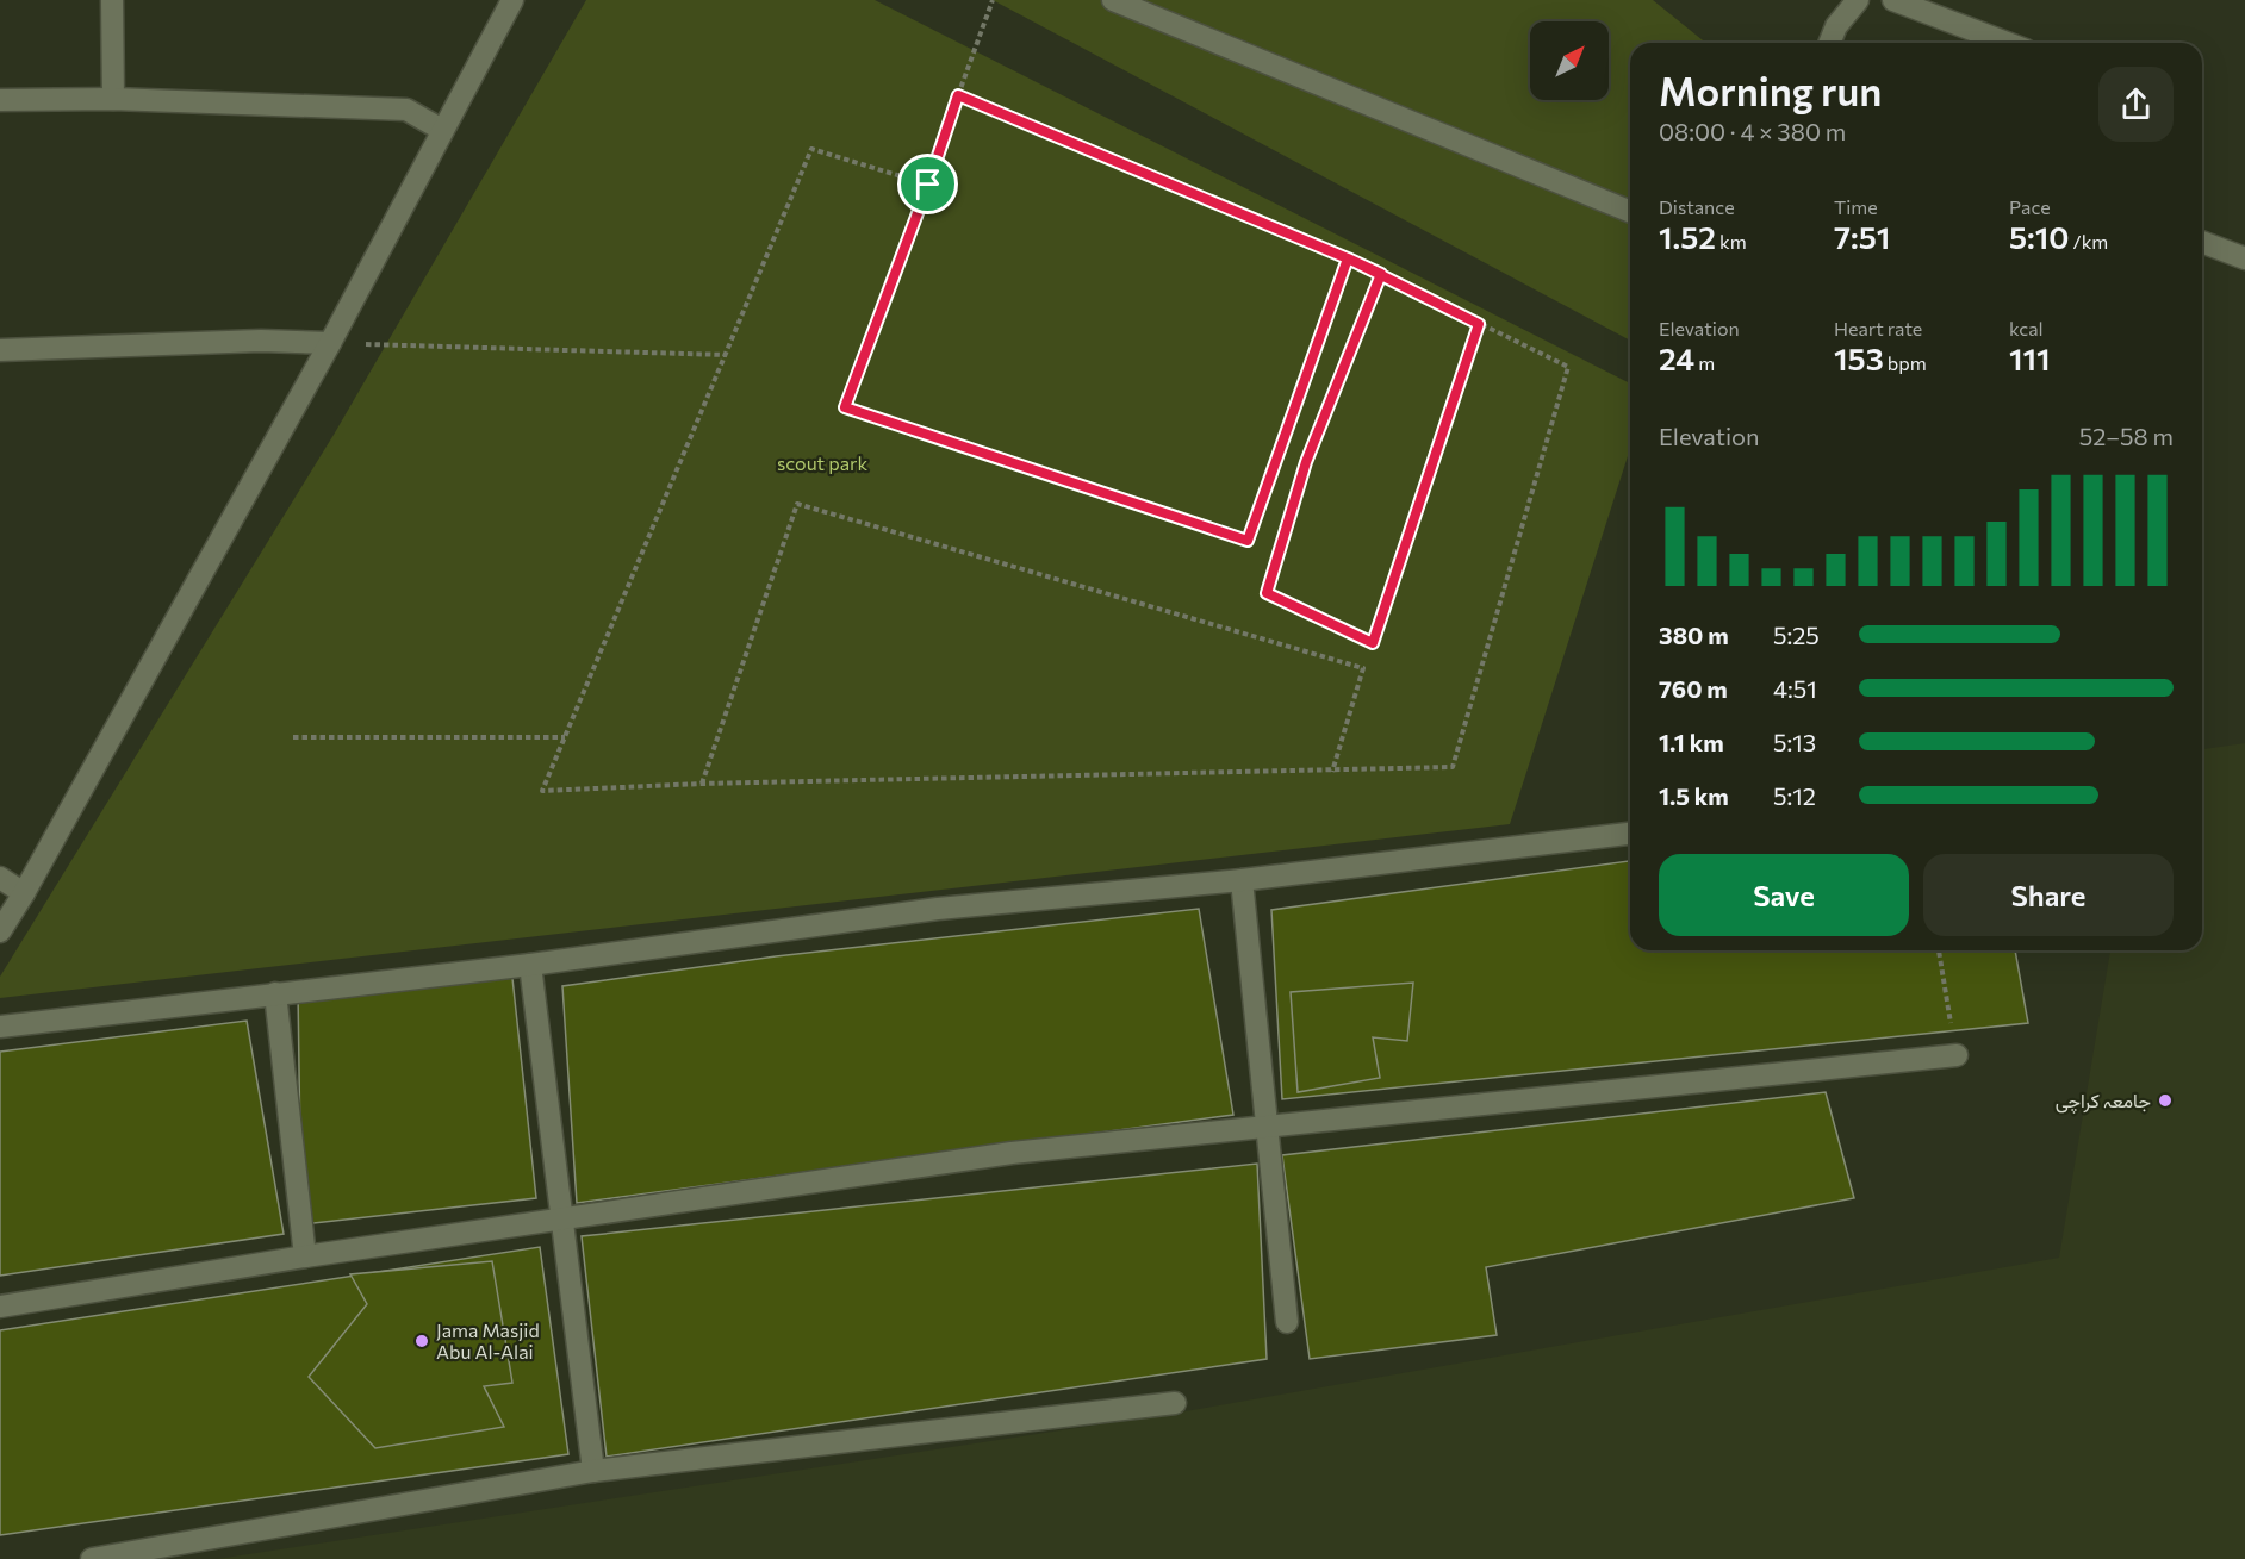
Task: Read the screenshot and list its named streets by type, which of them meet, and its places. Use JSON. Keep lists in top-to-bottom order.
{
  "parks": ["scout park"],
  "places": ["جامعہ کراچی", "Jama Masjid Abu Al-Alai"],
  "north": "top right",
  "page": {
    "heading": ["Morning run", "08:00 · 4 × 380 m"],
    "stats": [
      ["Distance", "1.52 km"],
      ["Time", "7:51"],
      ["Pace", "5:10 /km"],
      ["Elevation", "24 m"],
      ["Heart rate", "153 bpm"],
      ["kcal", "111"]
    ],
    "chart": ["Elevation", "52–58 m"],
    "list": [
      {
        "name": "380 m",
        "note": "5:25"
      },
      {
        "name": "760 m",
        "note": "4:51"
      },
      {
        "name": "1.1 km",
        "note": "5:13"
      },
      {
        "name": "1.5 km",
        "note": "5:12"
      }
    ],
    "buttons": ["Save", "Share"]
  }
}
